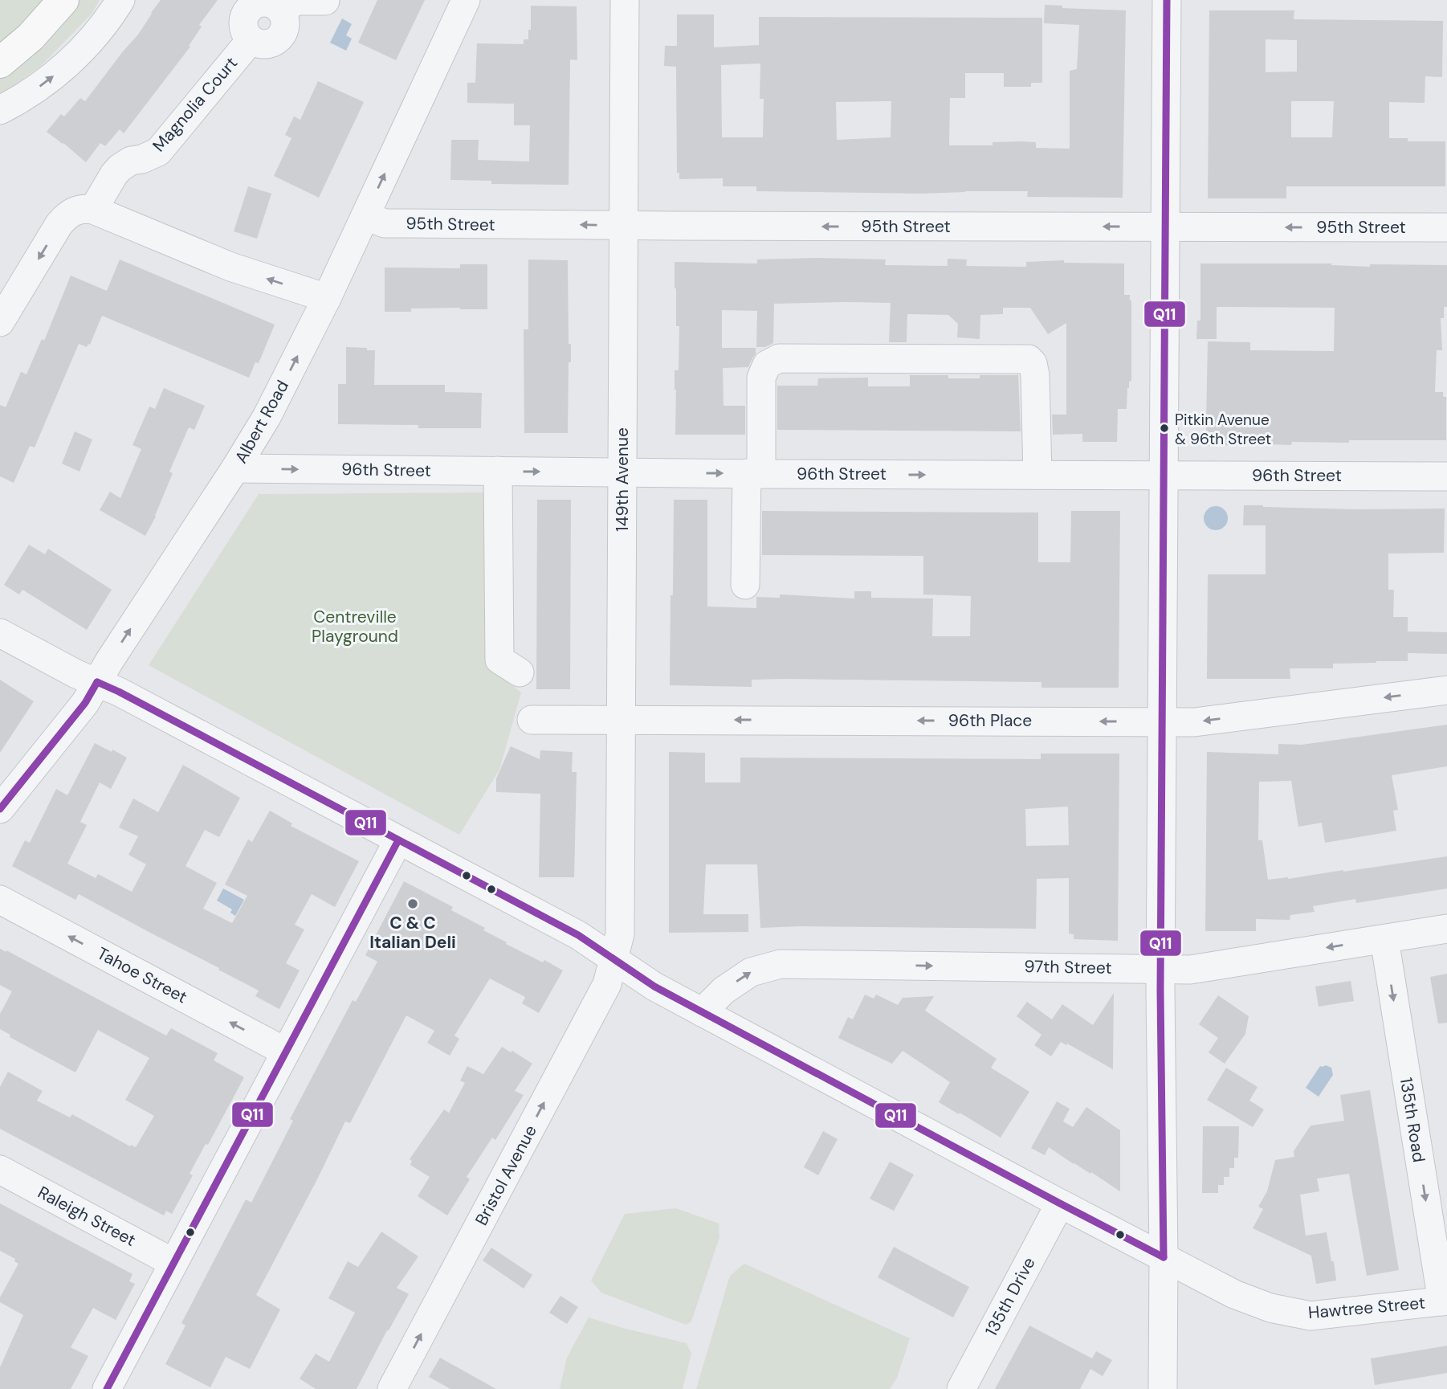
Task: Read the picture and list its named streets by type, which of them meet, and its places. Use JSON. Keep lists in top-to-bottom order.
{
  "streets": {
    "street": [
      "Magnolia Court",
      "95th Street",
      "Albert Road",
      "96th Street",
      "149th Avenue",
      "96th Place",
      "97th Street",
      "Tahoe Street",
      "135th Road",
      "Bristol Avenue",
      "Raleigh Street",
      "135th Drive",
      "Hawtree Street"
    ]
  },
  "crossings": [
    ["95th Street", "Albert Road"],
    ["95th Street", "149th Avenue"],
    ["Albert Road", "96th Street"],
    ["Albert Road", "Hawtree Street"],
    ["96th Street", "149th Avenue"],
    ["149th Avenue", "96th Place"],
    ["149th Avenue", "Bristol Avenue"],
    ["149th Avenue", "Hawtree Street"],
    ["97th Street", "135th Road"],
    ["97th Street", "Hawtree Street"],
    ["135th Road", "Hawtree Street"],
    ["Bristol Avenue", "Hawtree Street"],
    ["135th Drive", "Hawtree Street"]
  ],
  "one_way": [
    "95th Street",
    "Albert Road",
    "96th Street",
    "96th Place",
    "Tahoe Street"
  ],
  "parks": ["Centreville Playground"],
  "places": ["Pitkin Avenue & 96th Street", "C & C Italian Deli"],
  "lines": ["transit line Q11"]
}
